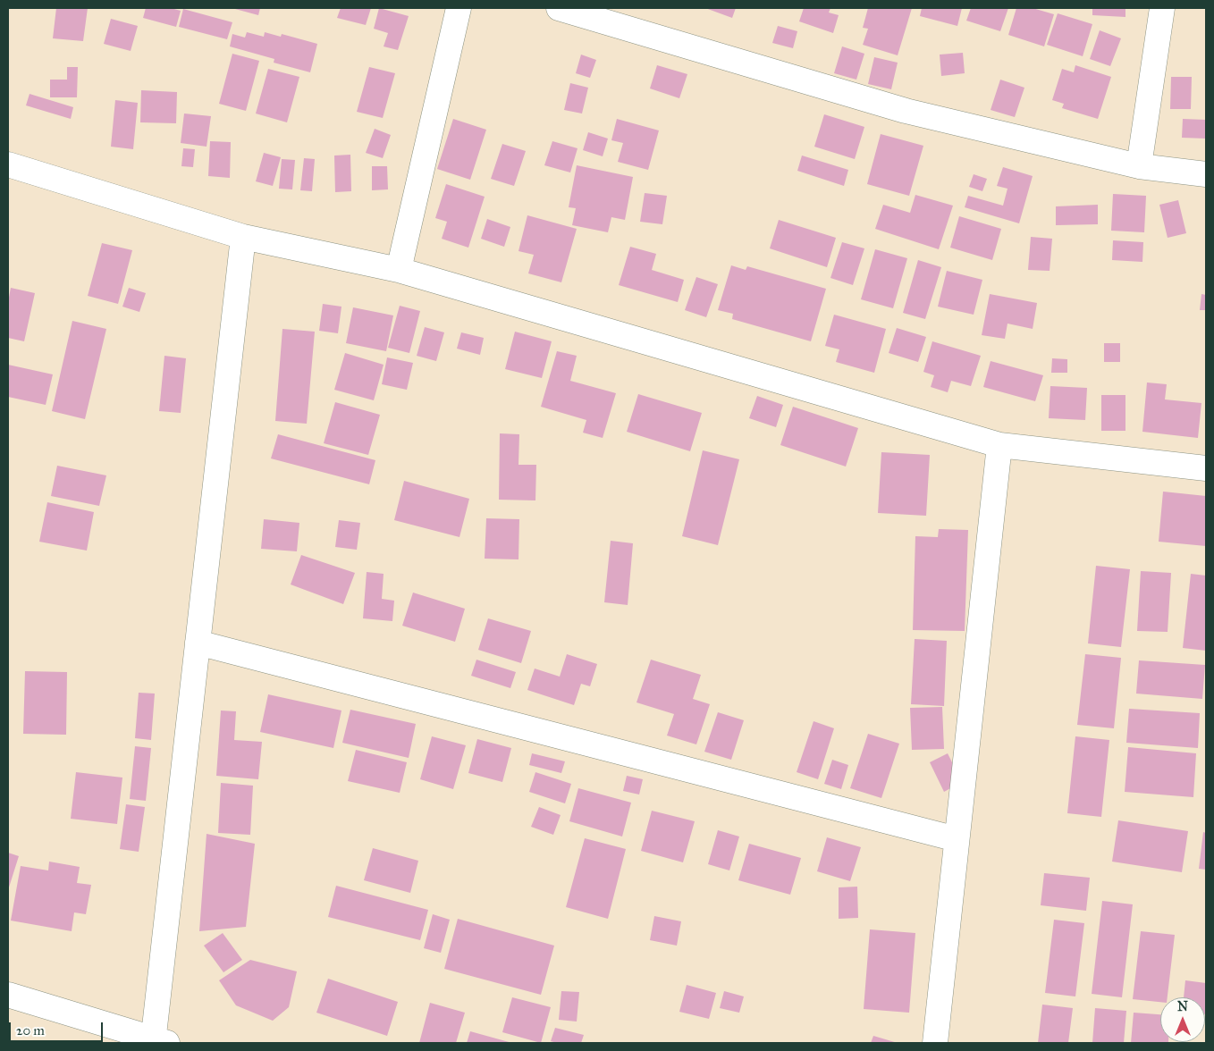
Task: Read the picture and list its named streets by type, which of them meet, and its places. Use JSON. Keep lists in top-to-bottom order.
{
  "scale_bar": "20 m",
  "north": "top"
}
